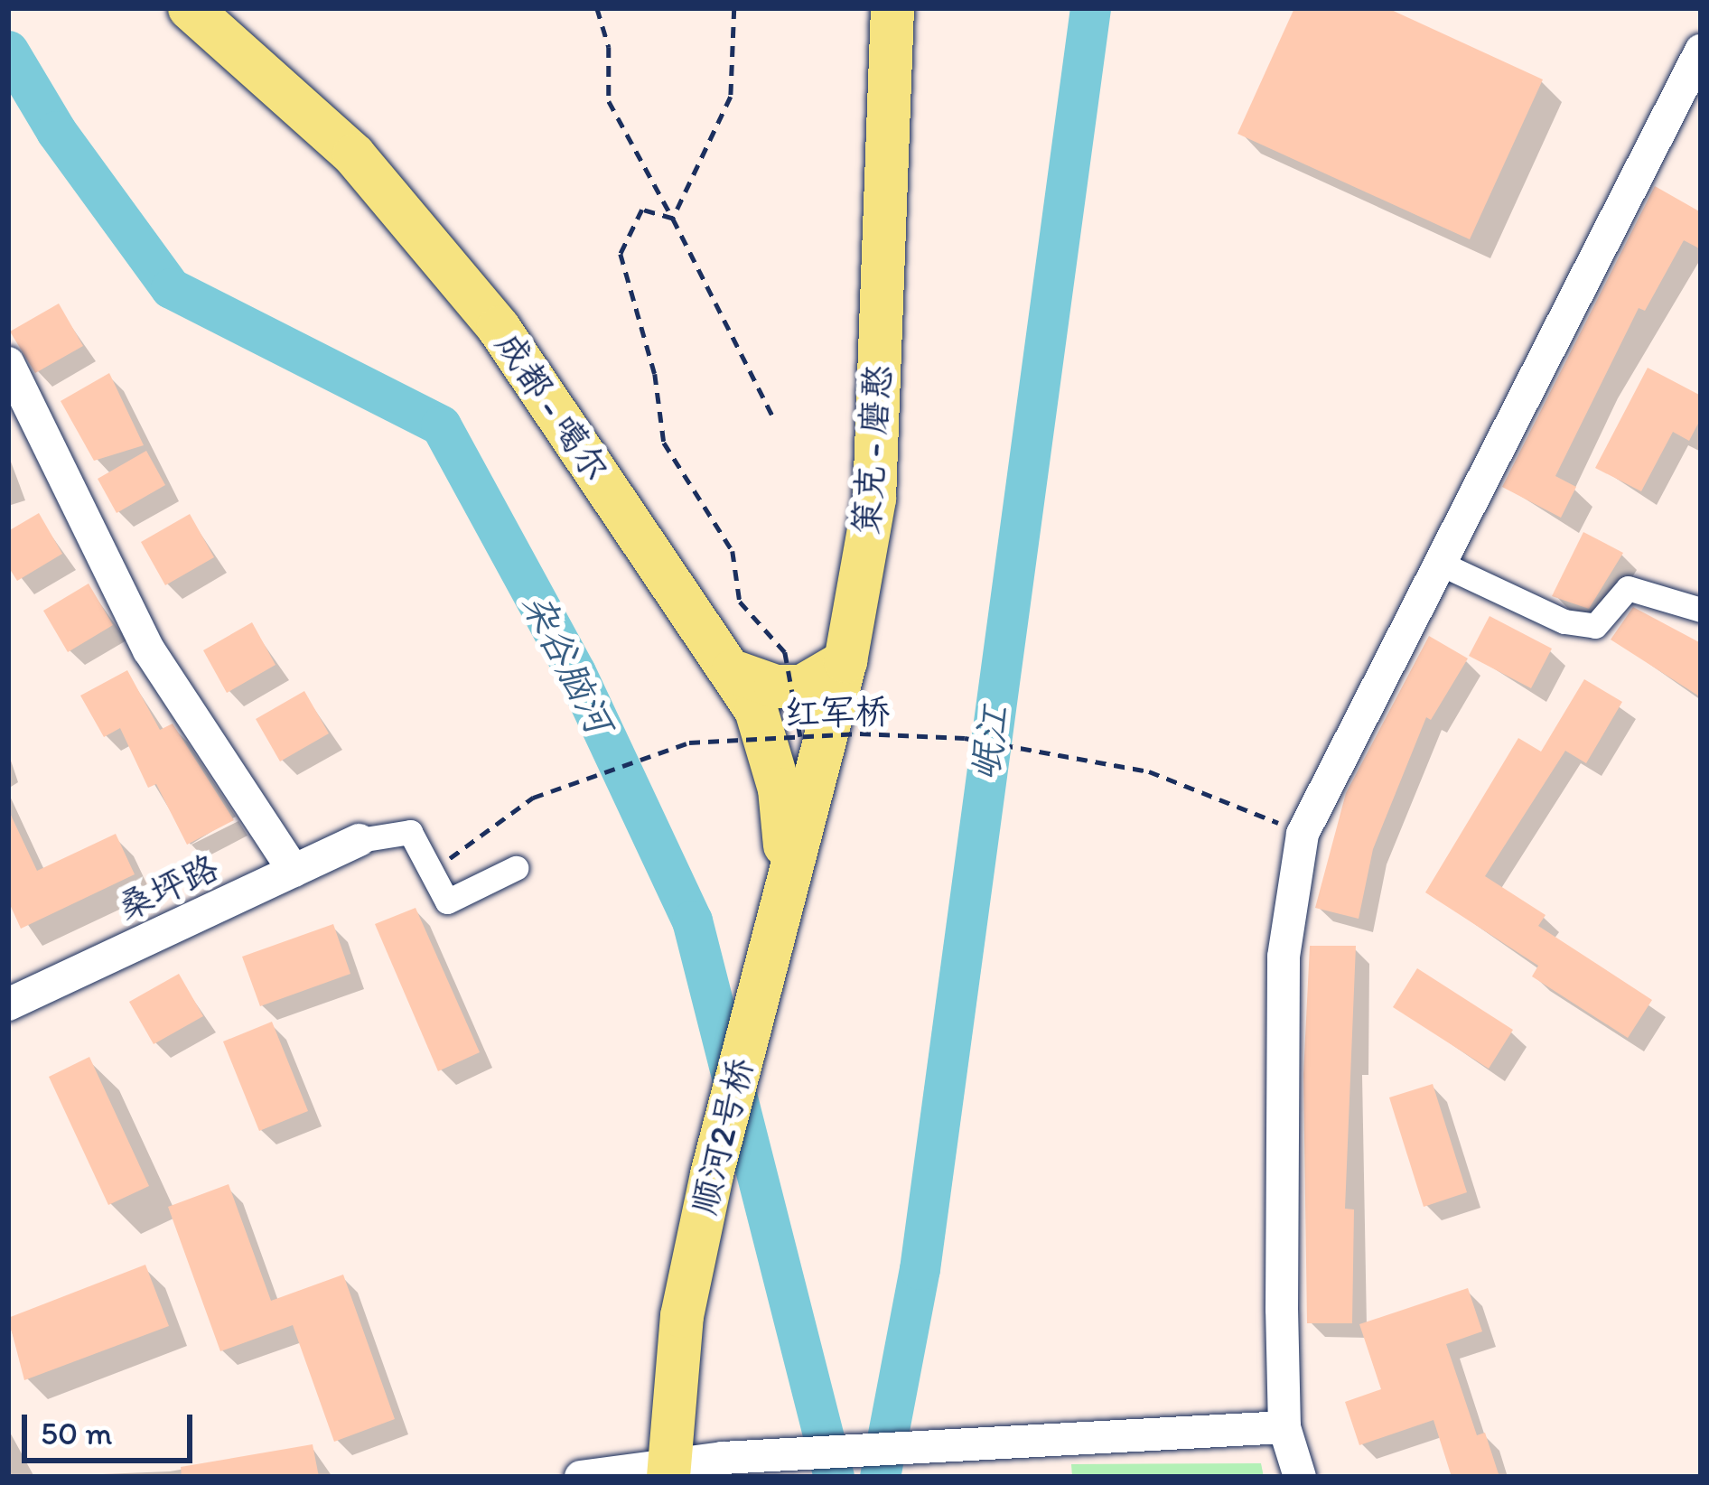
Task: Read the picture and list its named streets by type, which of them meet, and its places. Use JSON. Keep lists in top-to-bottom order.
{
  "streets": {
    "highway": ["成都 - 噶尔", "策克 - 磨憨", "顺河2号桥"],
    "street": ["桑坪路"],
    "path": ["红军桥"]
  },
  "crossings": [
    ["成都 - 噶尔", "策克 - 磨憨"],
    ["成都 - 噶尔", "顺河2号桥"],
    ["策克 - 磨憨", "红军桥"],
    ["策克 - 磨憨", "顺河2号桥"]
  ],
  "water": ["杂谷脑河", "岷江"],
  "scale_bar": "50 m"
}
